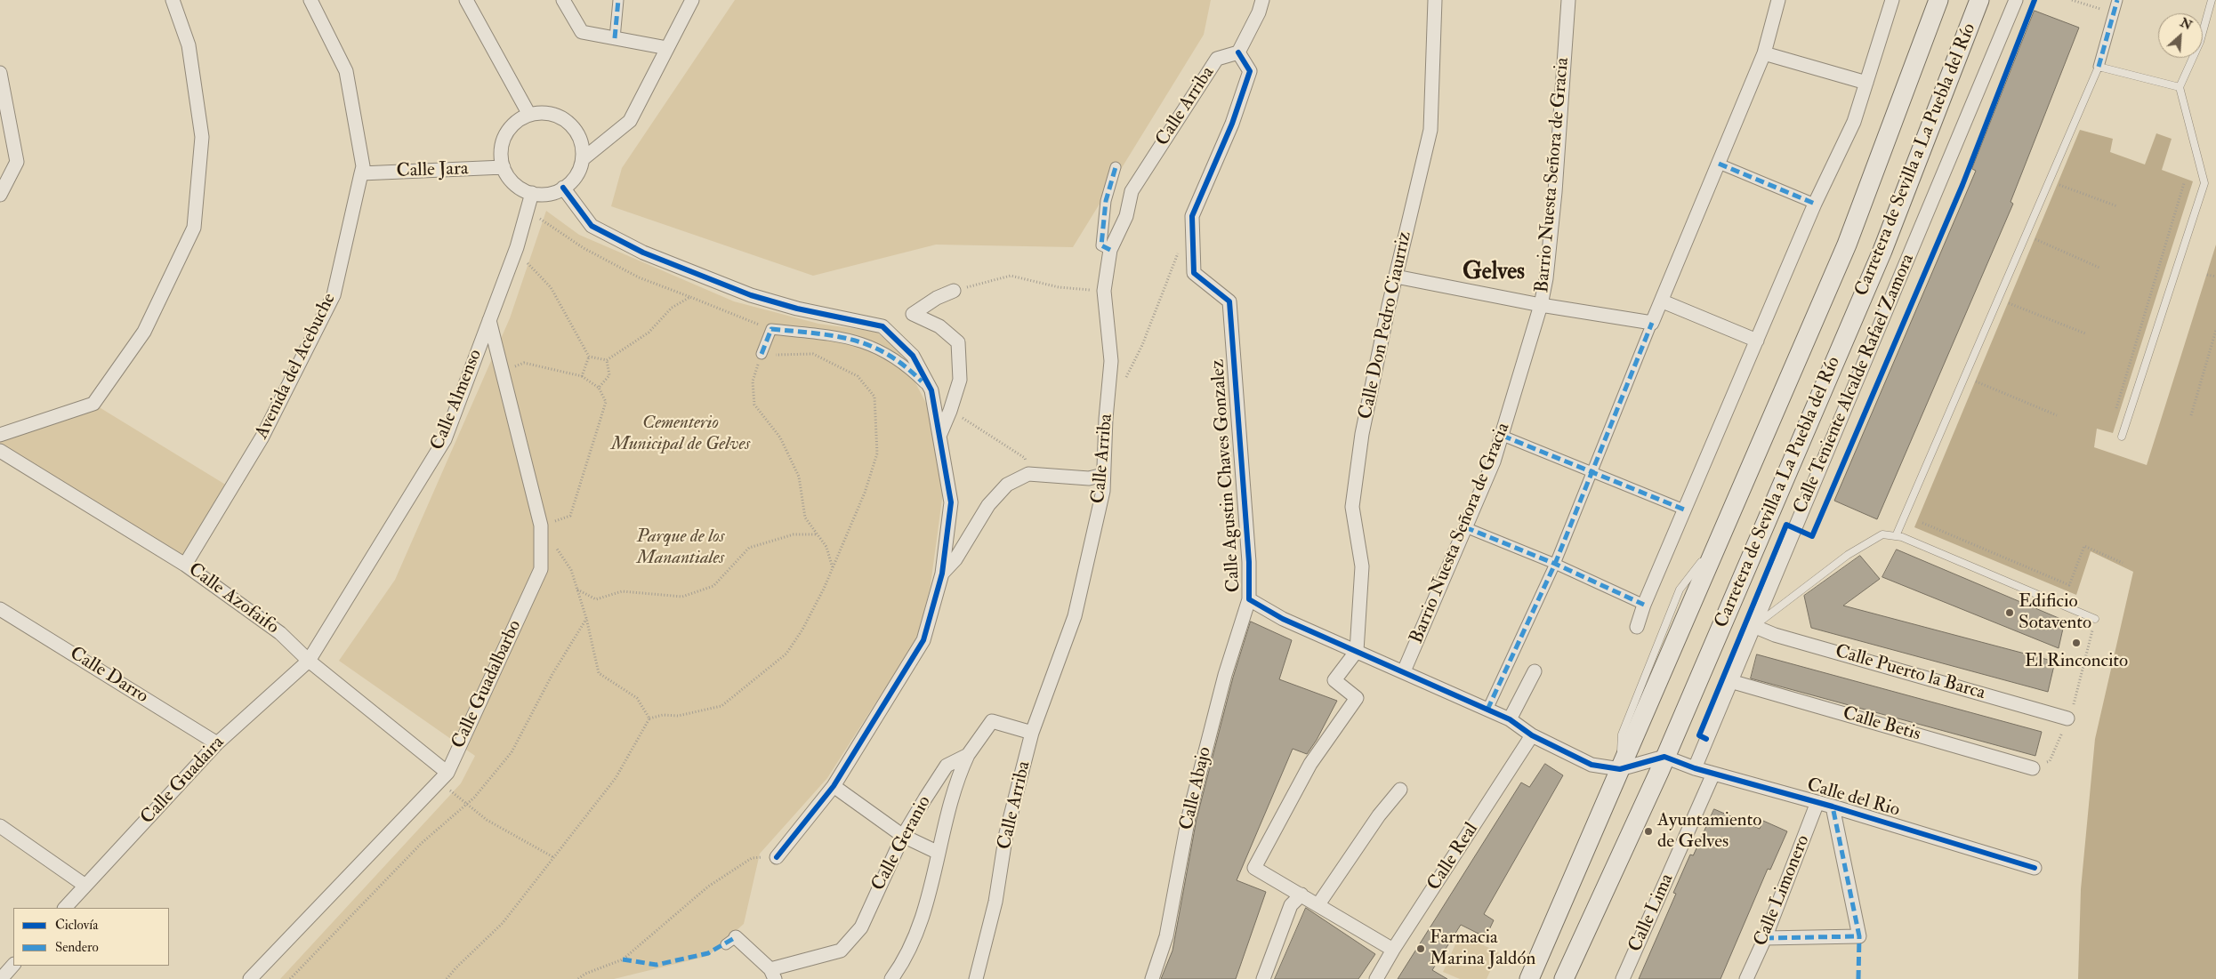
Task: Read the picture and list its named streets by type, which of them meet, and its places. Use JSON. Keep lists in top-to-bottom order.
{
  "streets": {
    "main road": ["Carretera de Sevilla a La Puebla del Río"],
    "street": [
      "Calle Arriba",
      "Calle Jara",
      "Barrio Nuesta Señora de Gracia",
      "Calle Don Pedro Ciaurriz",
      "Avenida del Acebuche",
      "Calle Teniente Alcalde Rafael Zamora",
      "Calle Almenso",
      "Calle Agustin Chaves Gonzalez",
      "Calle Azofaifo",
      "Calle Puerto la Barca",
      "Calle Darro",
      "Calle Guadalbarbo",
      "Calle Betis",
      "Calle Guadaira",
      "Calle Abajo",
      "Calle del Rio",
      "Calle Geranio",
      "Calle Real",
      "Calle Limonero",
      "Calle Lima"
    ]
  },
  "crossings": [
    ["Calle Arriba", "Calle Agustin Chaves Gonzalez"],
    ["Calle Arriba", "Calle Geranio"],
    ["Carretera de Sevilla a La Puebla del Río", "Calle Agustin Chaves Gonzalez"],
    ["Carretera de Sevilla a La Puebla del Río", "Calle del Rio"],
    ["Calle Jara", "Avenida del Acebuche"],
    ["Calle Jara", "Calle Almenso"],
    ["Barrio Nuesta Señora de Gracia", "Calle Agustin Chaves Gonzalez"],
    ["Calle Don Pedro Ciaurriz", "Calle Agustin Chaves Gonzalez"],
    ["Avenida del Acebuche", "Calle Azofaifo"],
    ["Calle Teniente Alcalde Rafael Zamora", "Calle Puerto la Barca"],
    ["Calle Teniente Alcalde Rafael Zamora", "Calle Betis"],
    ["Calle Teniente Alcalde Rafael Zamora", "Calle del Rio"],
    ["Calle Almenso", "Calle Azofaifo"],
    ["Calle Almenso", "Calle Guadalbarbo"],
    ["Calle Almenso", "Calle Guadaira"],
    ["Calle Agustin Chaves Gonzalez", "Calle Abajo"],
    ["Calle Agustin Chaves Gonzalez", "Calle Real"],
    ["Calle Azofaifo", "Calle Guadalbarbo"],
    ["Calle Azofaifo", "Calle Guadaira"],
    ["Calle Darro", "Calle Guadaira"],
    ["Calle del Rio", "Calle Limonero"],
    ["Calle del Rio", "Calle Lima"]
  ],
  "districts": ["Gelves"],
  "parks": ["Cementerio Municipal de Gelves", "Parque de los Manantiales"],
  "places": [
    "Edificio Sotavento",
    "El Rinconcito",
    "Ayuntamiento de Gelves",
    "Farmacia Marina Jaldón"
  ],
  "legend": ["Ciclovía", "Sendero"],
  "north": "top right"
}
